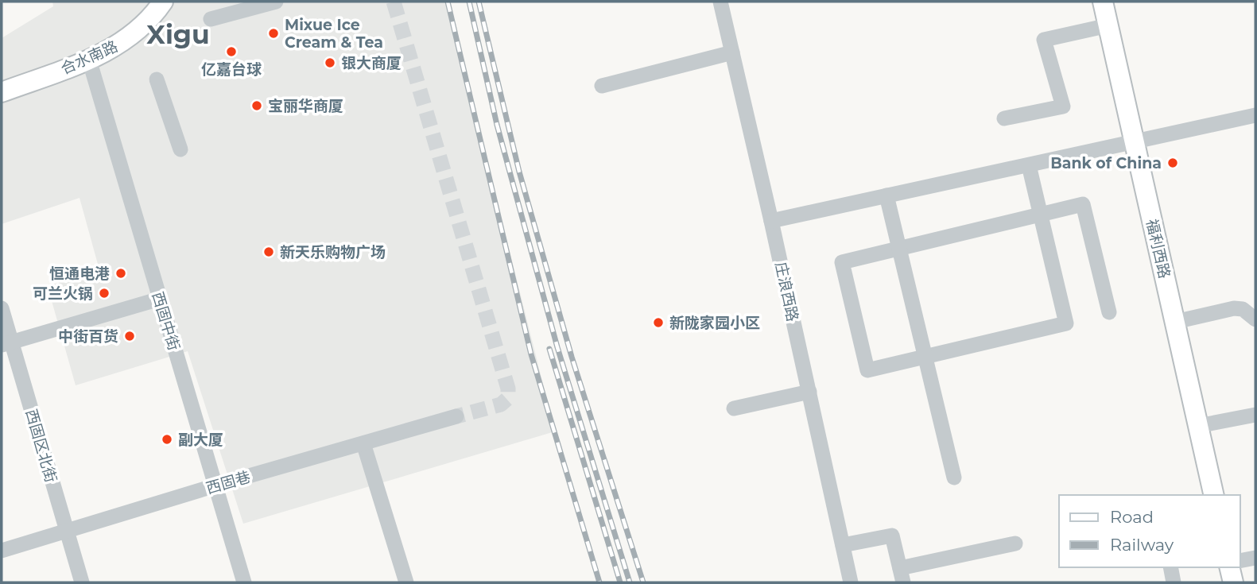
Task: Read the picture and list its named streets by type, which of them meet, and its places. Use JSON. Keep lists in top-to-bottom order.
{
  "streets": {
    "main road": ["合水南路", "福利西路"],
    "street": [
      "庄浪西路",
      "西固中街",
      "西固区北街",
      "西固巷"
    ]
  },
  "crossings": [
    ["合水南路", "西固中街"],
    ["西固中街", "西固巷"],
    ["西固区北街", "西固巷"]
  ],
  "districts": ["Xigu"],
  "places": [
    "Mixue Ice Cream & Tea",
    "亿嘉台球",
    "银大商厦",
    "宝丽华商厦",
    "Bank of China",
    "新天乐购物广场",
    "恒通电港",
    "可兰火锅",
    "新陇家园小区",
    "中街百货",
    "副大厦"
  ],
  "legend": ["Road", "Railway"]
}
